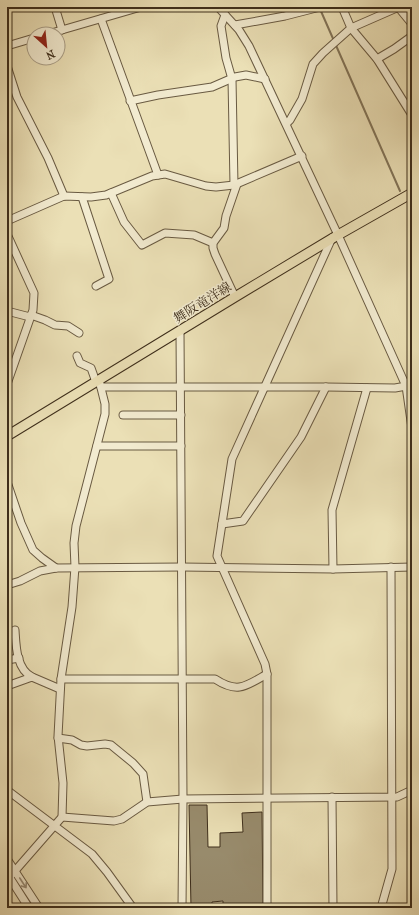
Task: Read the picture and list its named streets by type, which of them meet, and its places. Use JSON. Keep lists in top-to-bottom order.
{
  "streets": {
    "main road": ["舞阪竜洋線"]
  },
  "north": "bottom right"
}
